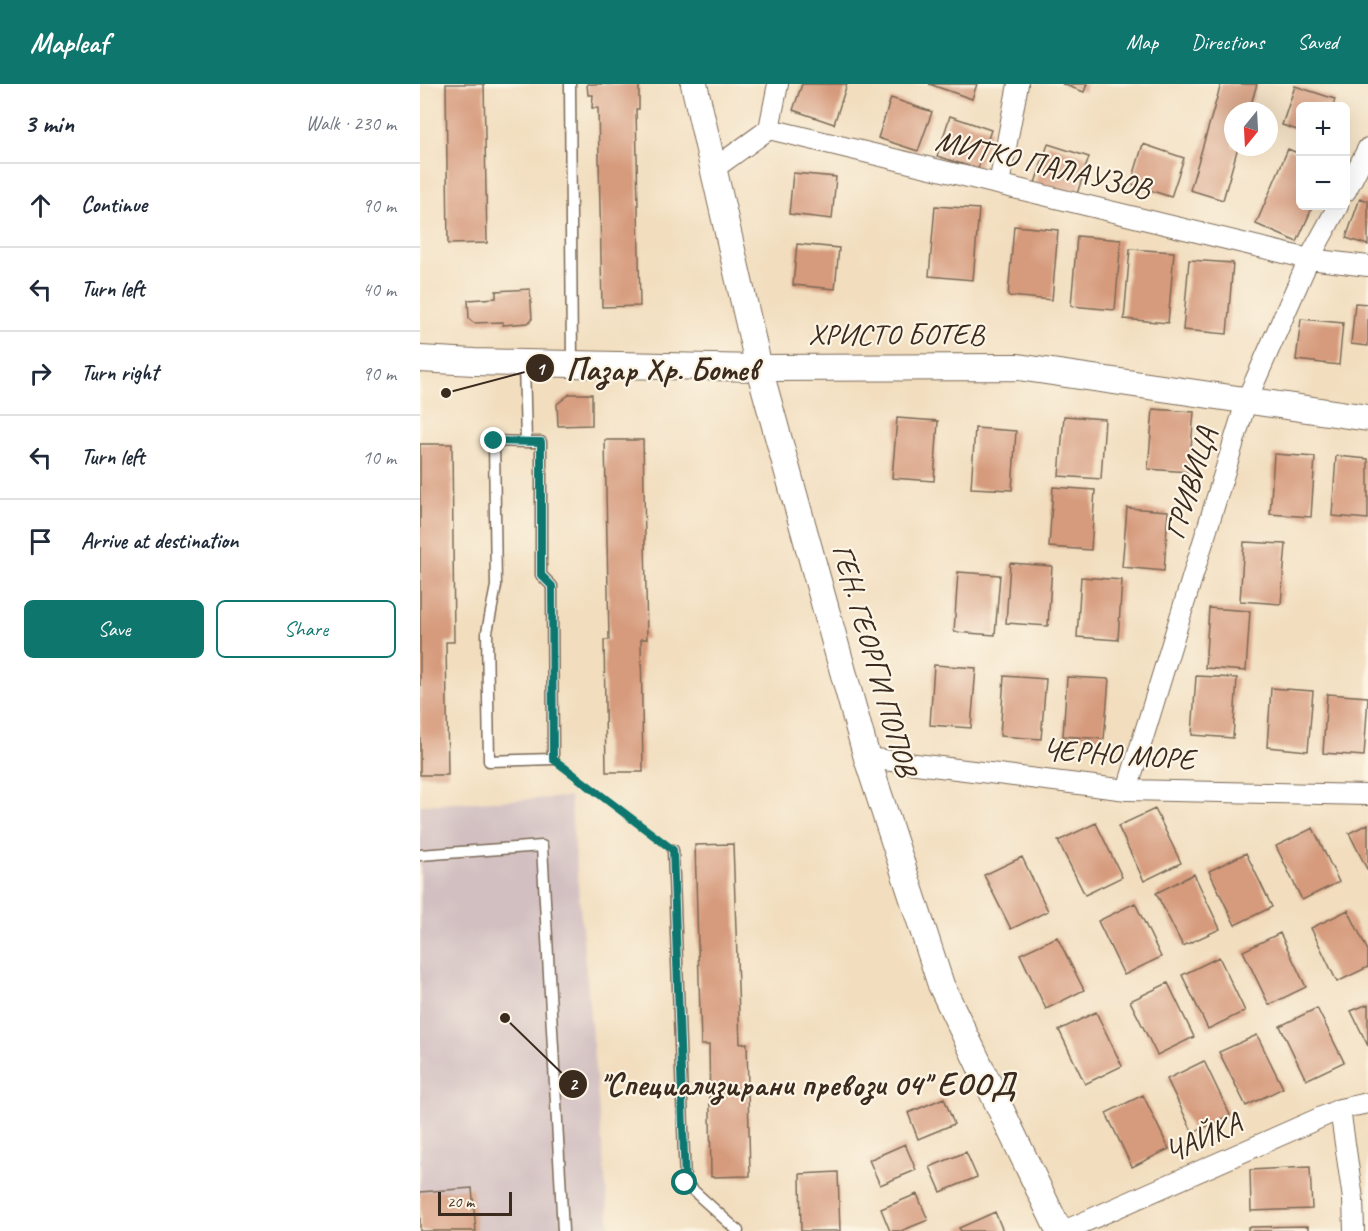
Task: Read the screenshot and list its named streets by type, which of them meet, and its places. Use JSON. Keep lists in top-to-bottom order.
{
  "streets": {
    "street": [
      "МИТКО ПАЛАУЗОВ",
      "ХРИСТО БОТЕВ",
      "ГРИВИЦА",
      "ГЕН. ГЕОРГИ ПОПОВ",
      "ЧЕРНО МОРЕ",
      "ЧАЙКА"
    ]
  },
  "crossings": [
    ["МИТКО ПАЛАУЗОВ", "ГРИВИЦА"],
    ["ХРИСТО БОТЕВ", "ГРИВИЦА"],
    ["ХРИСТО БОТЕВ", "ГЕН. ГЕОРГИ ПОПОВ"],
    ["ГРИВИЦА", "ЧЕРНО МОРЕ"],
    ["ГЕН. ГЕОРГИ ПОПОВ", "ЧЕРНО МОРЕ"]
  ],
  "places": ["Пазар Хр. Ботев", "\"Специализирани превози 04\" ЕООД"],
  "scale_bar": "20 m",
  "north": "bottom",
  "page": {
    "header": "Mapleaf",
    "nav": ["Map", "Directions", "Saved"],
    "heading": ["3 min", "Walk · 230 m"],
    "map_buttons": ["+", "−"],
    "list": [
      ["Continue", "90 m"],
      ["Turn left", "40 m"],
      ["Turn right", "90 m"],
      ["Turn left", "10 m"],
      "Arrive at destination"
    ],
    "buttons": ["Save", "Share"],
    "scale": "20 m"
  }
}
